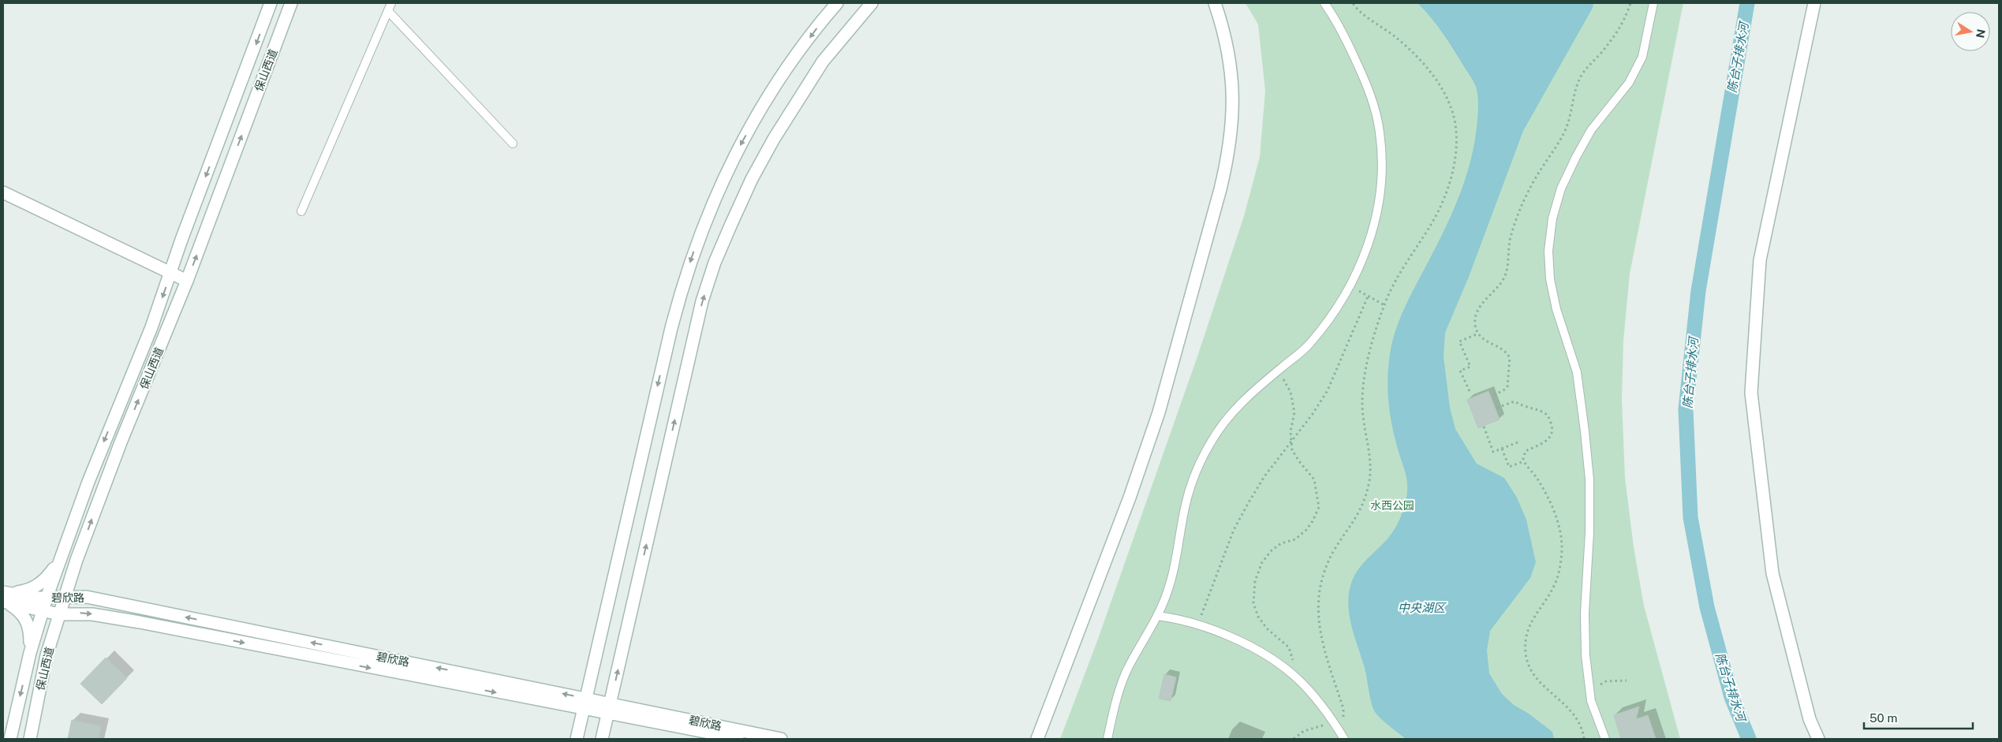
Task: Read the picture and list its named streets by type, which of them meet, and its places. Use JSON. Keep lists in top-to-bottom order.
{
  "streets": {
    "street": ["保山西道", "碧欣路"]
  },
  "crossings": [
    ["保山西道", "碧欣路"]
  ],
  "water": ["陈台子排水河", "中央湖区"],
  "parks": ["水西公园"],
  "scale_bar": "50 m",
  "north": "right"
}
